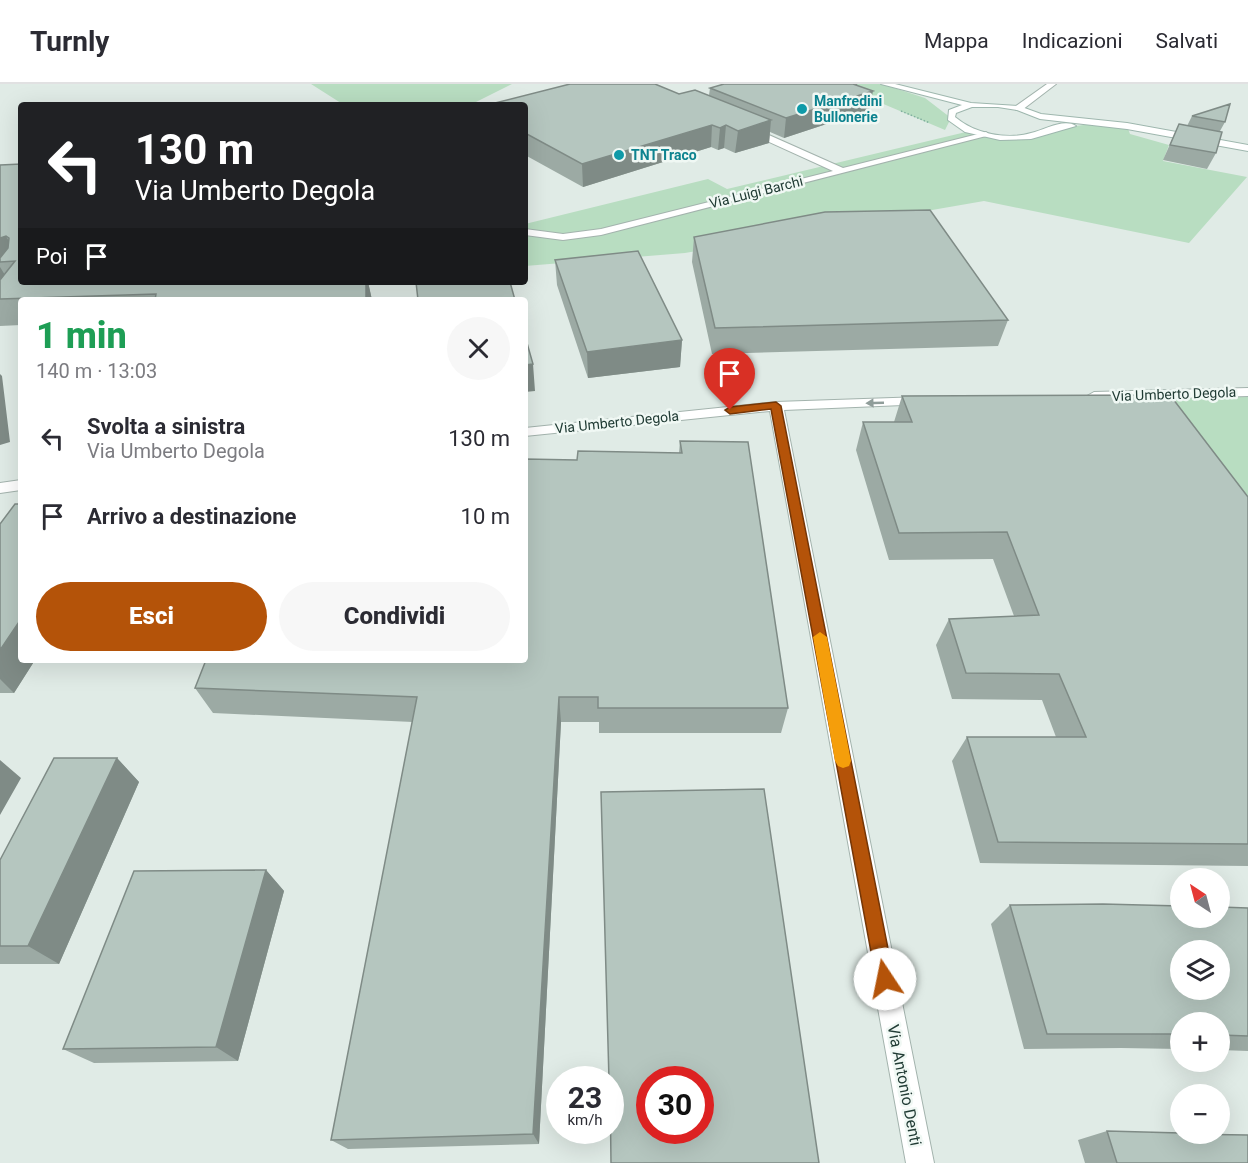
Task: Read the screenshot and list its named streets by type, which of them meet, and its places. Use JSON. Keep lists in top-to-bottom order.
{
  "streets": {
    "street": ["Via Luigi Barchi", "Via Umberto Degola", "Via Antonio Denti"]
  },
  "crossings": [
    ["Via Umberto Degola", "Via Antonio Denti"]
  ],
  "places": ["Manfredini Bullonerie", "TNT Traco"],
  "north": "top left",
  "page": {
    "header": "Turnly",
    "nav": ["Mappa", "Indicazioni", "Salvati"],
    "turn": ["130 m", "Via Umberto Degola"],
    "then": "Poi",
    "heading": ["1 min", "140 m · 13:03"],
    "list": [
      {
        "name": "Svolta a sinistra",
        "note": "Via Umberto Degola",
        "value": "130 m"
      },
      {
        "name": "Arrivo a destinazione",
        "value": "10 m"
      }
    ],
    "buttons": ["Esci", "Condividi"],
    "map_buttons": ["+", "−"],
    "speed": "23 km/h",
    "limit": "30"
  }
}
